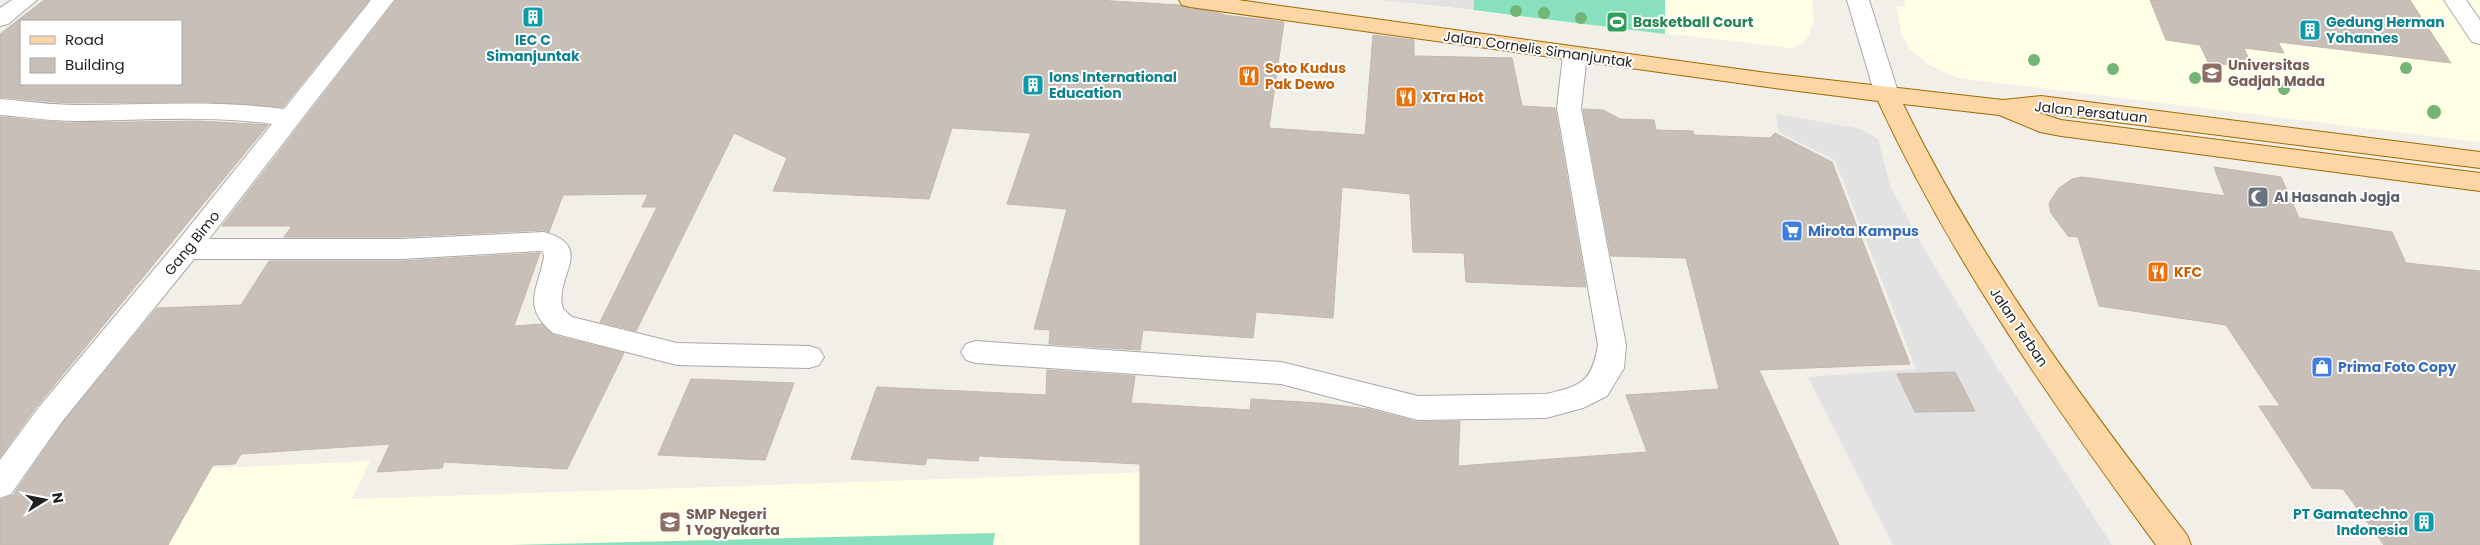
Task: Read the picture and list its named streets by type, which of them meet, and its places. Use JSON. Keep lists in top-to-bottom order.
{
  "streets": {
    "main road": ["Jalan Cornelis Simanjuntak", "Jalan Persatuan", "Jalan Terban"],
    "street": ["Gang Bimo"]
  },
  "crossings": [
    ["Jalan Cornelis Simanjuntak", "Jalan Persatuan"],
    ["Jalan Cornelis Simanjuntak", "Jalan Terban"]
  ],
  "places": {
    "building": [
      "IEC C Simanjuntak",
      "Gedung Herman Yohannes",
      "Ions International Education",
      "PT Gamatechno Indonesia"
    ],
    "sports": ["Basketball Court"],
    "school or university": ["Universitas Gadjah Mada", "SMP Negeri 1 Yogyakarta"],
    "restaurant": ["Soto Kudus Pak Dewo", "XTra Hot", "KFC"],
    "mosque": ["Al Hasanah Jogja"],
    "supermarket": ["Mirota Kampus"],
    "shop": ["Prima Foto Copy"]
  },
  "legend": ["Road", "Building"],
  "north": "right"
}
